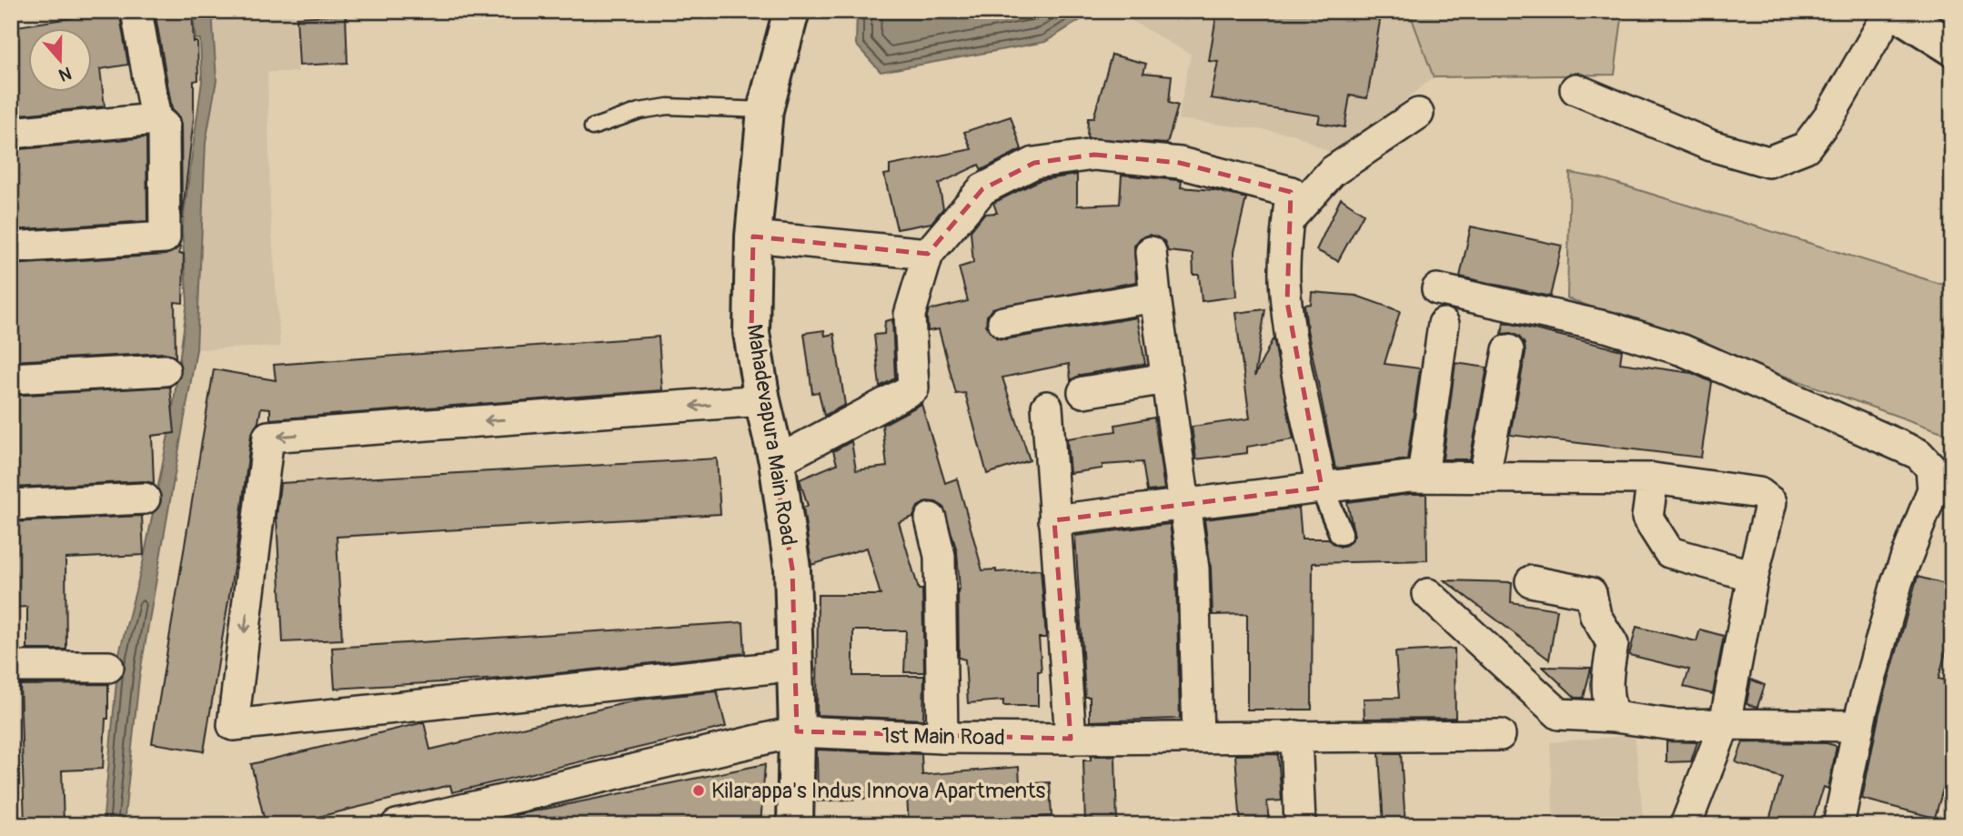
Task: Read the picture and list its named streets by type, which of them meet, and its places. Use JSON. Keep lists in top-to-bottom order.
{
  "streets": {
    "street": ["Mahadevapura Main Road", "1st Main Road"]
  },
  "crossings": [
    ["Mahadevapura Main Road", "1st Main Road"]
  ],
  "places": ["Kilarappa's Indus Innova Apartments"],
  "north": "bottom"
}
